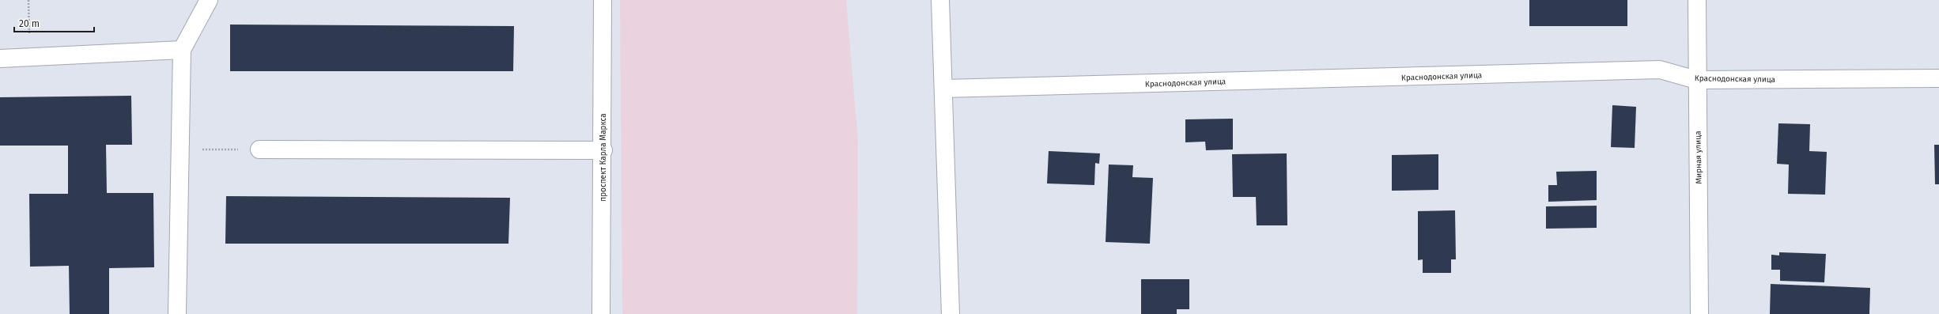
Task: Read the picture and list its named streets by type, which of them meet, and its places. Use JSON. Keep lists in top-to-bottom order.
{
  "streets": {
    "street": ["Краснодонская улица", "проспект Карла Маркса", "Мирная улица"]
  },
  "crossings": [
    ["Краснодонская улица", "Мирная улица"]
  ],
  "scale_bar": "20 m"
}
